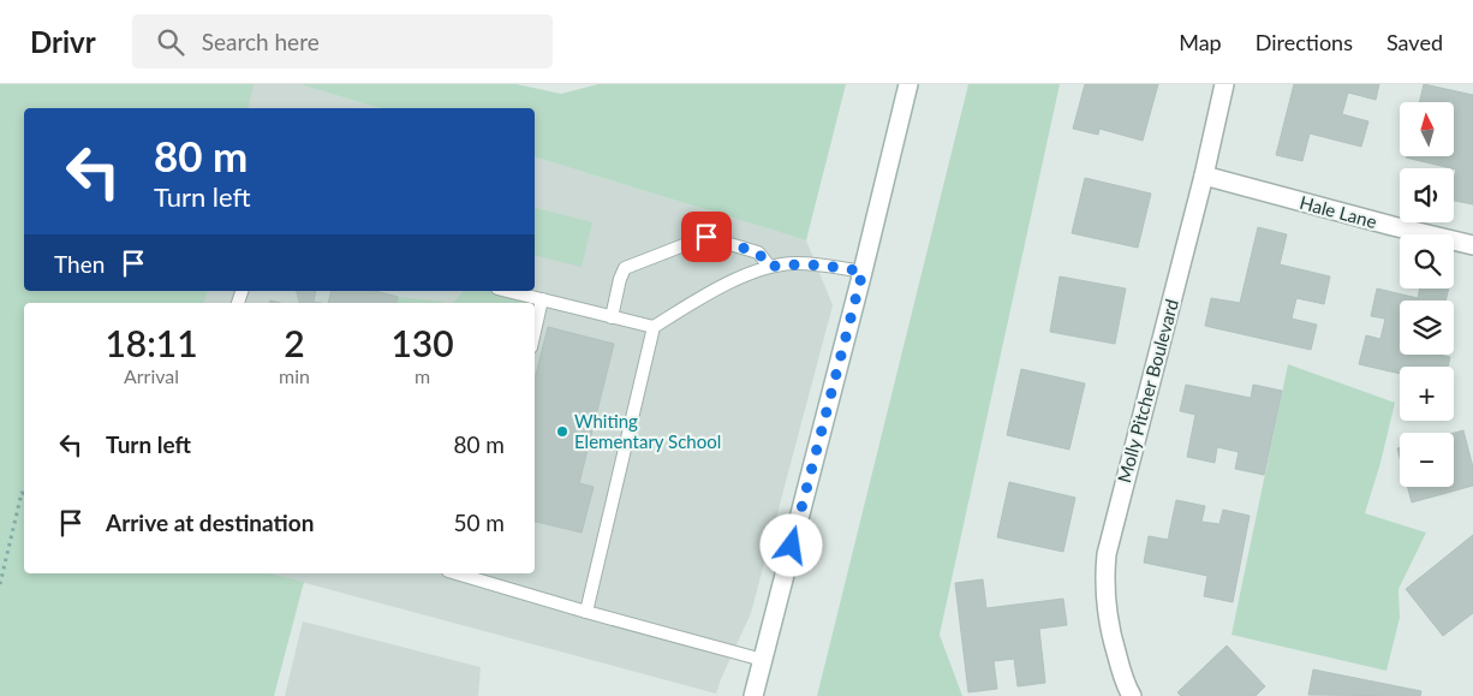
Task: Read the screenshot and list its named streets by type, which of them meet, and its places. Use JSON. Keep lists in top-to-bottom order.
{
  "streets": {
    "street": ["Hale Lane", "Molly Pitcher Boulevard"]
  },
  "crossings": [
    ["Hale Lane", "Molly Pitcher Boulevard"]
  ],
  "places": ["Whiting Elementary School"],
  "north": "top",
  "page": {
    "header": "Drivr",
    "search": "Search here",
    "nav": ["Map", "Directions", "Saved"],
    "map_buttons": ["+", "−"],
    "turn": ["80 m", "Turn left"],
    "then": "Then",
    "eta": [
      "18:11",
      "Arrival",
      "2",
      "min",
      "130",
      "m"
    ],
    "list": [
      {
        "name": "Turn left",
        "value": "80 m"
      },
      {
        "name": "Arrive at destination",
        "value": "50 m"
      }
    ]
  }
}
